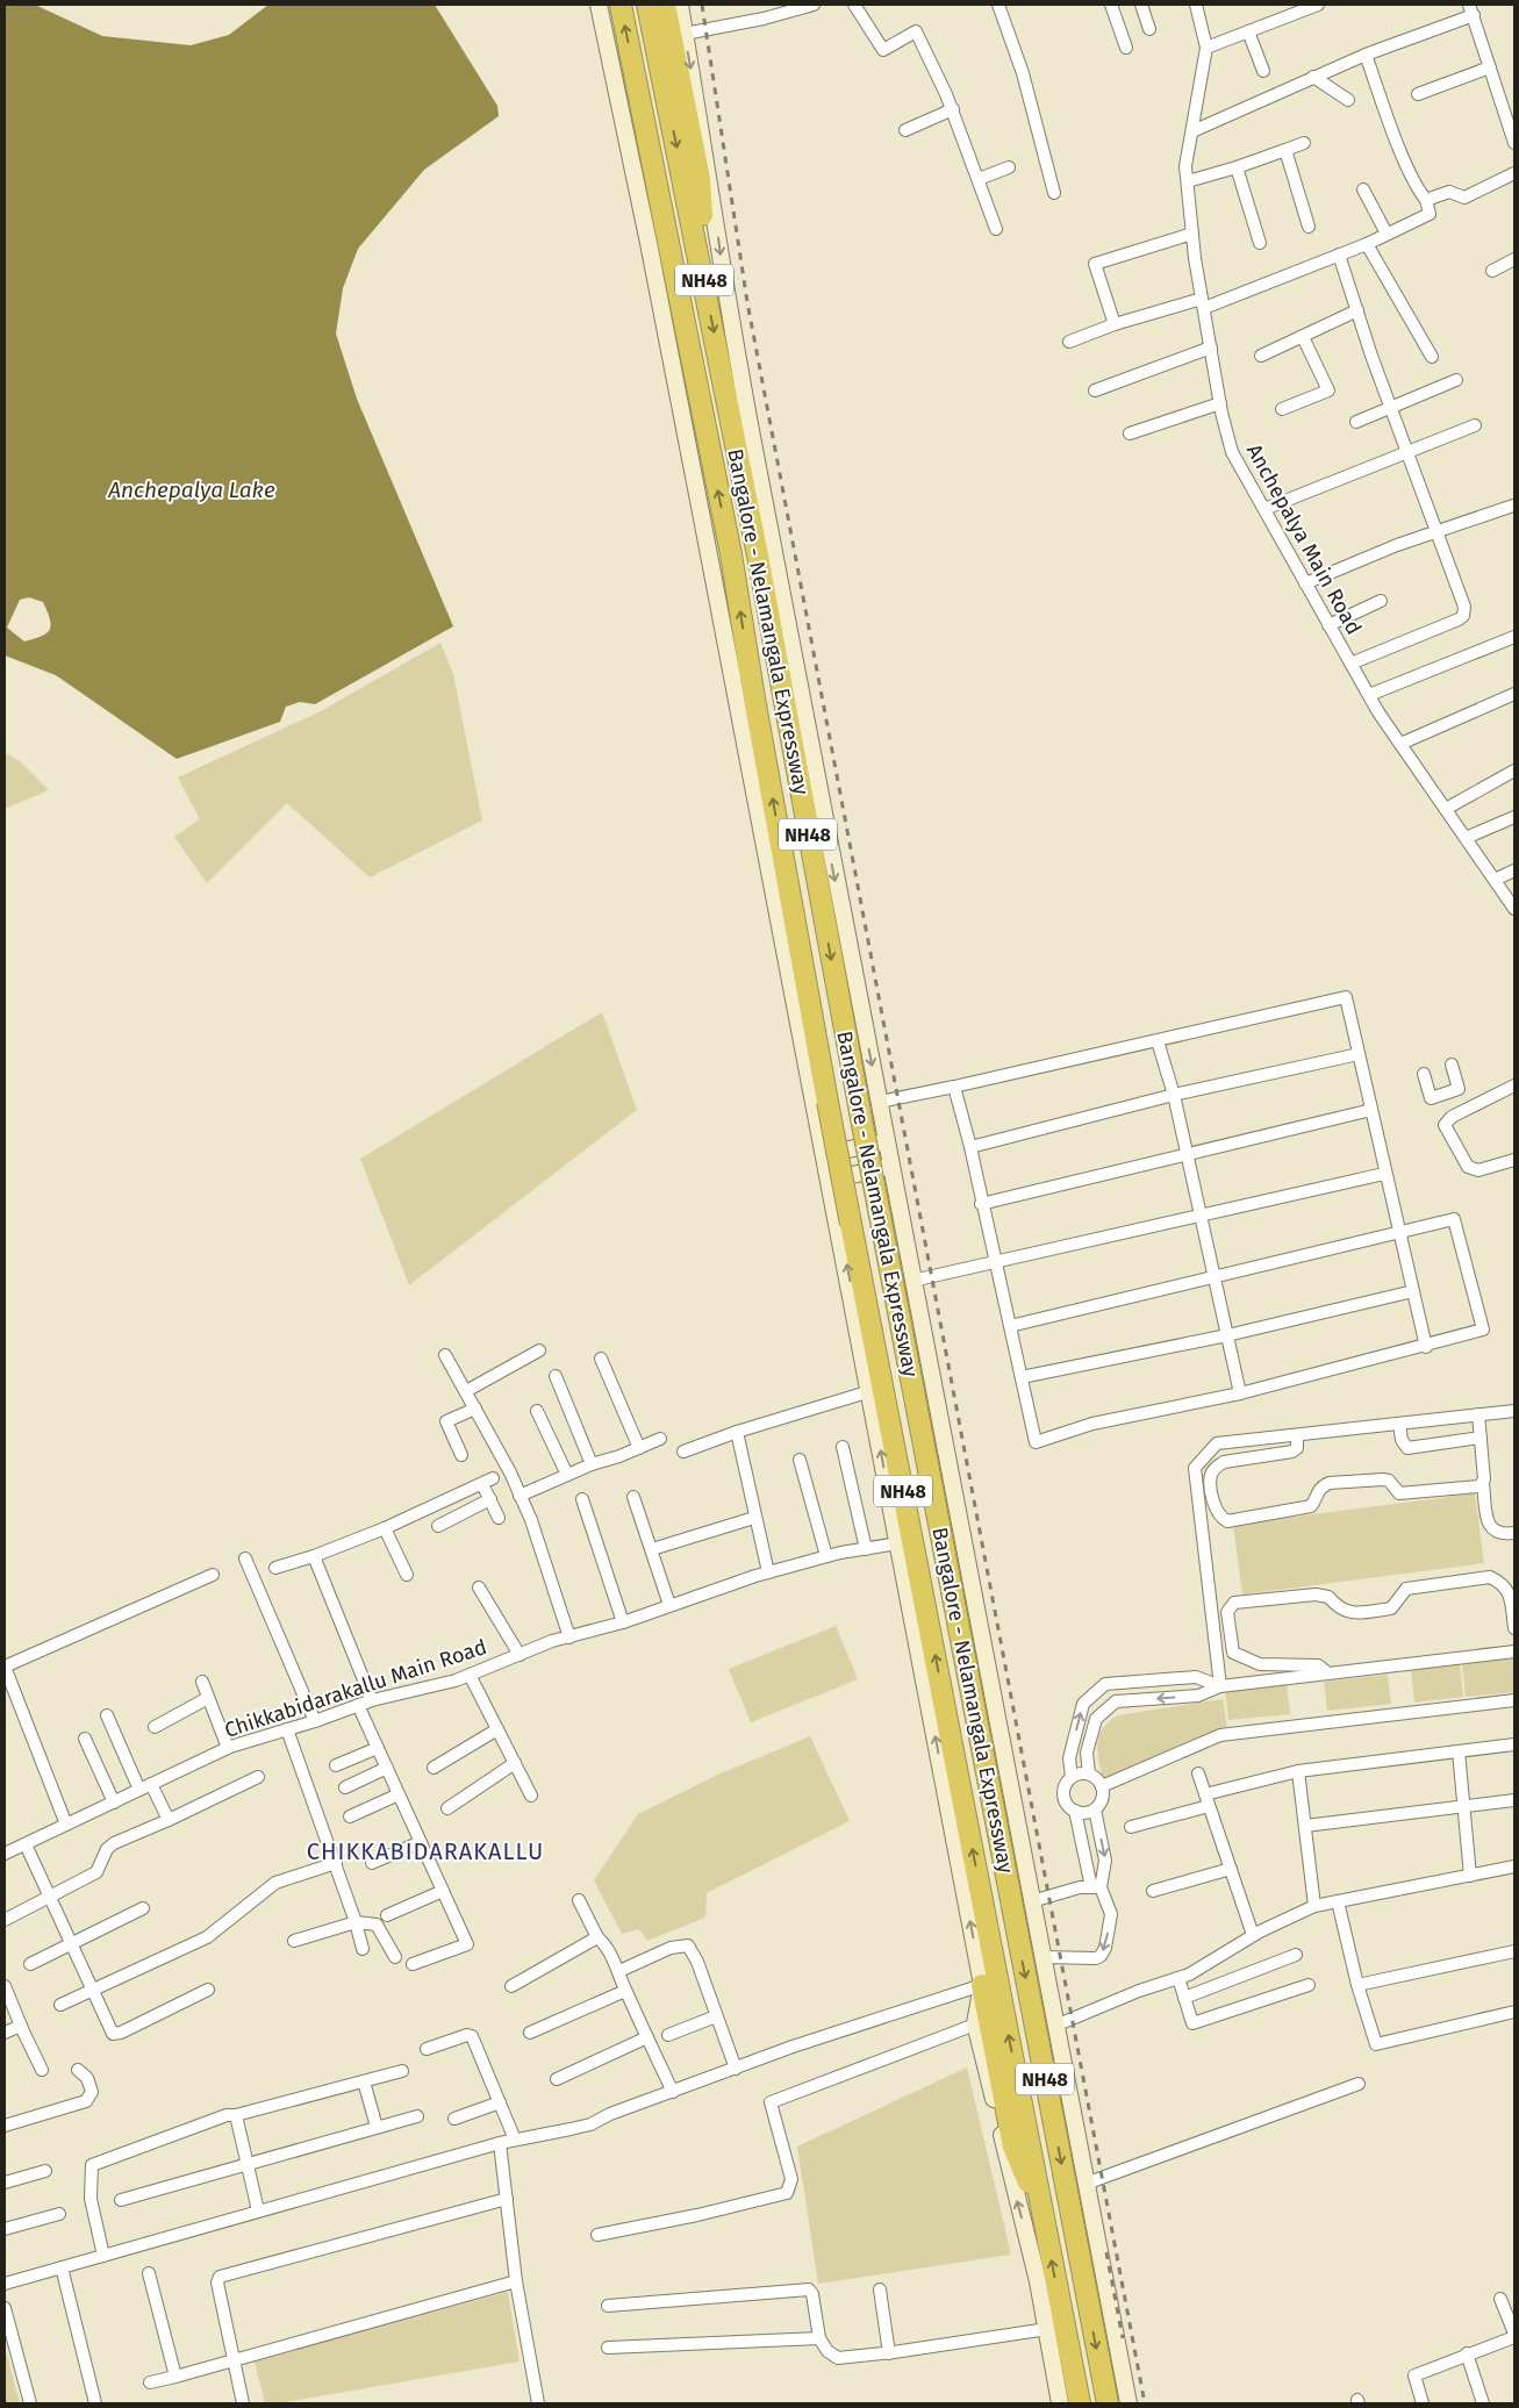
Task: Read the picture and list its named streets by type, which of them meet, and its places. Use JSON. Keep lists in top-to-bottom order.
{
  "streets": {
    "highway": ["NH48", "Bangalore - Nelamangala Expressway"],
    "street": ["Anchepalya Main Road", "Chikkabidarakallu Main Road"]
  },
  "districts": ["CHIKKABIDARAKALLU"],
  "water": ["Anchepalya Lake"]
}
